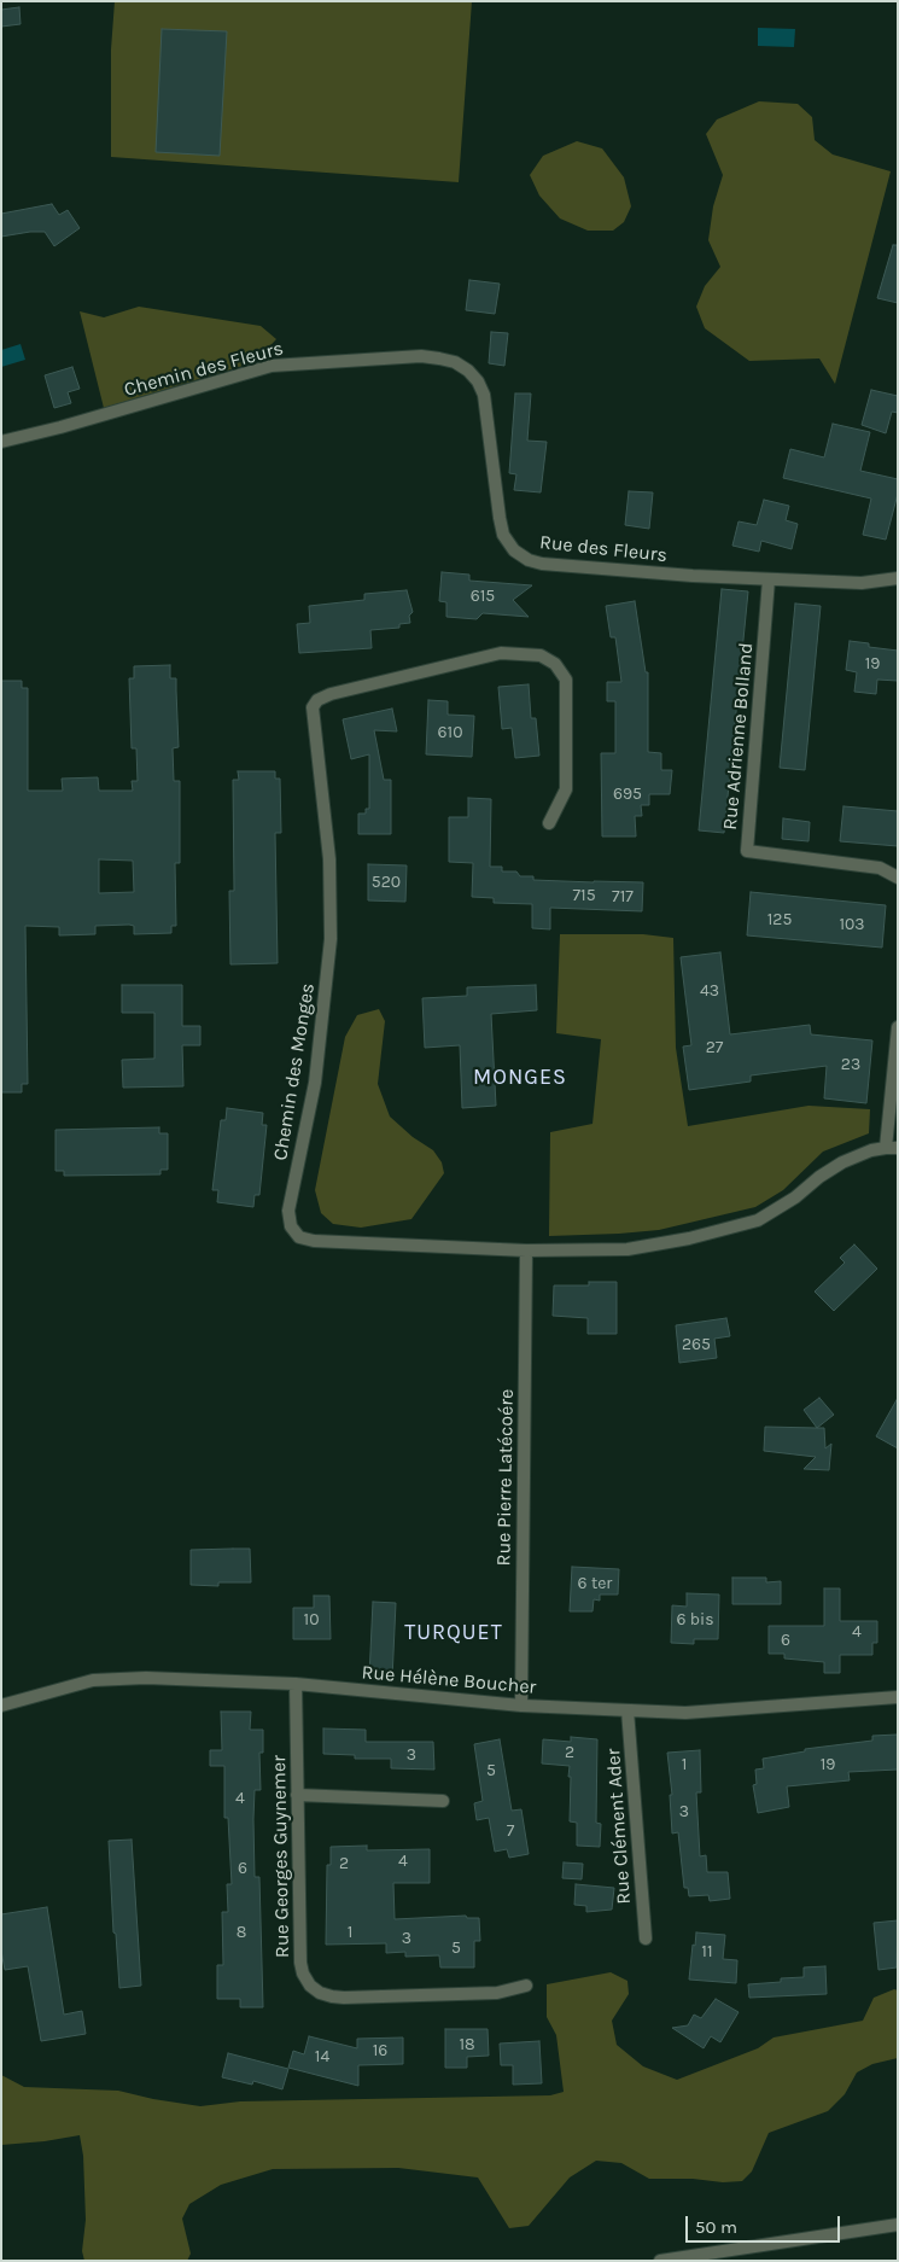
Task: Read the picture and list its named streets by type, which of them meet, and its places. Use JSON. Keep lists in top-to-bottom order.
{
  "streets": {
    "street": [
      "Chemin des Fleurs",
      "Rue des Fleurs",
      "Rue Adrienne Bolland",
      "Chemin des Monges",
      "Rue Pierre Latécoére",
      "Rue Hélène Boucher",
      "Rue Clément Ader",
      "Rue Georges Guynemer"
    ]
  },
  "crossings": [
    ["Chemin des Fleurs", "Rue des Fleurs"],
    ["Rue des Fleurs", "Rue Adrienne Bolland"],
    ["Chemin des Monges", "Rue Pierre Latécoére"],
    ["Rue Pierre Latécoére", "Rue Hélène Boucher"],
    ["Rue Hélène Boucher", "Rue Clément Ader"],
    ["Rue Hélène Boucher", "Rue Georges Guynemer"]
  ],
  "districts": ["MONGES", "TURQUET"],
  "house_numbers": [
    "615",
    "19",
    "610",
    "695",
    "520",
    "715",
    "717",
    "125",
    "103",
    "43",
    "27",
    "23",
    "265",
    "6 ter",
    "10",
    "6 bis",
    "4",
    "6",
    "2",
    "3",
    "1",
    "19",
    "5",
    "4",
    "3",
    "7",
    "4",
    "2",
    "6",
    "8",
    "1",
    "3",
    "5",
    "11",
    "18",
    "16",
    "14"
  ],
  "scale_bar": "50 m"
}
